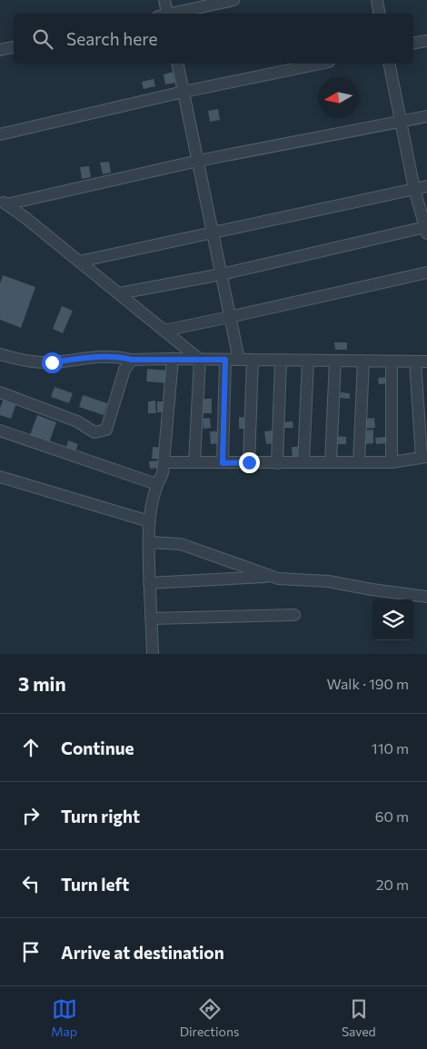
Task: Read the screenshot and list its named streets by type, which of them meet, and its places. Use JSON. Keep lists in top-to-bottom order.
{
  "north": "left",
  "page": {
    "search": "Search here",
    "heading": ["3 min", "Walk · 190 m"],
    "list": [
      ["Continue", "110 m"],
      ["Turn right", "60 m"],
      ["Turn left", "20 m"],
      "Arrive at destination"
    ],
    "nav": ["Map", "Directions", "Saved"]
  }
}
